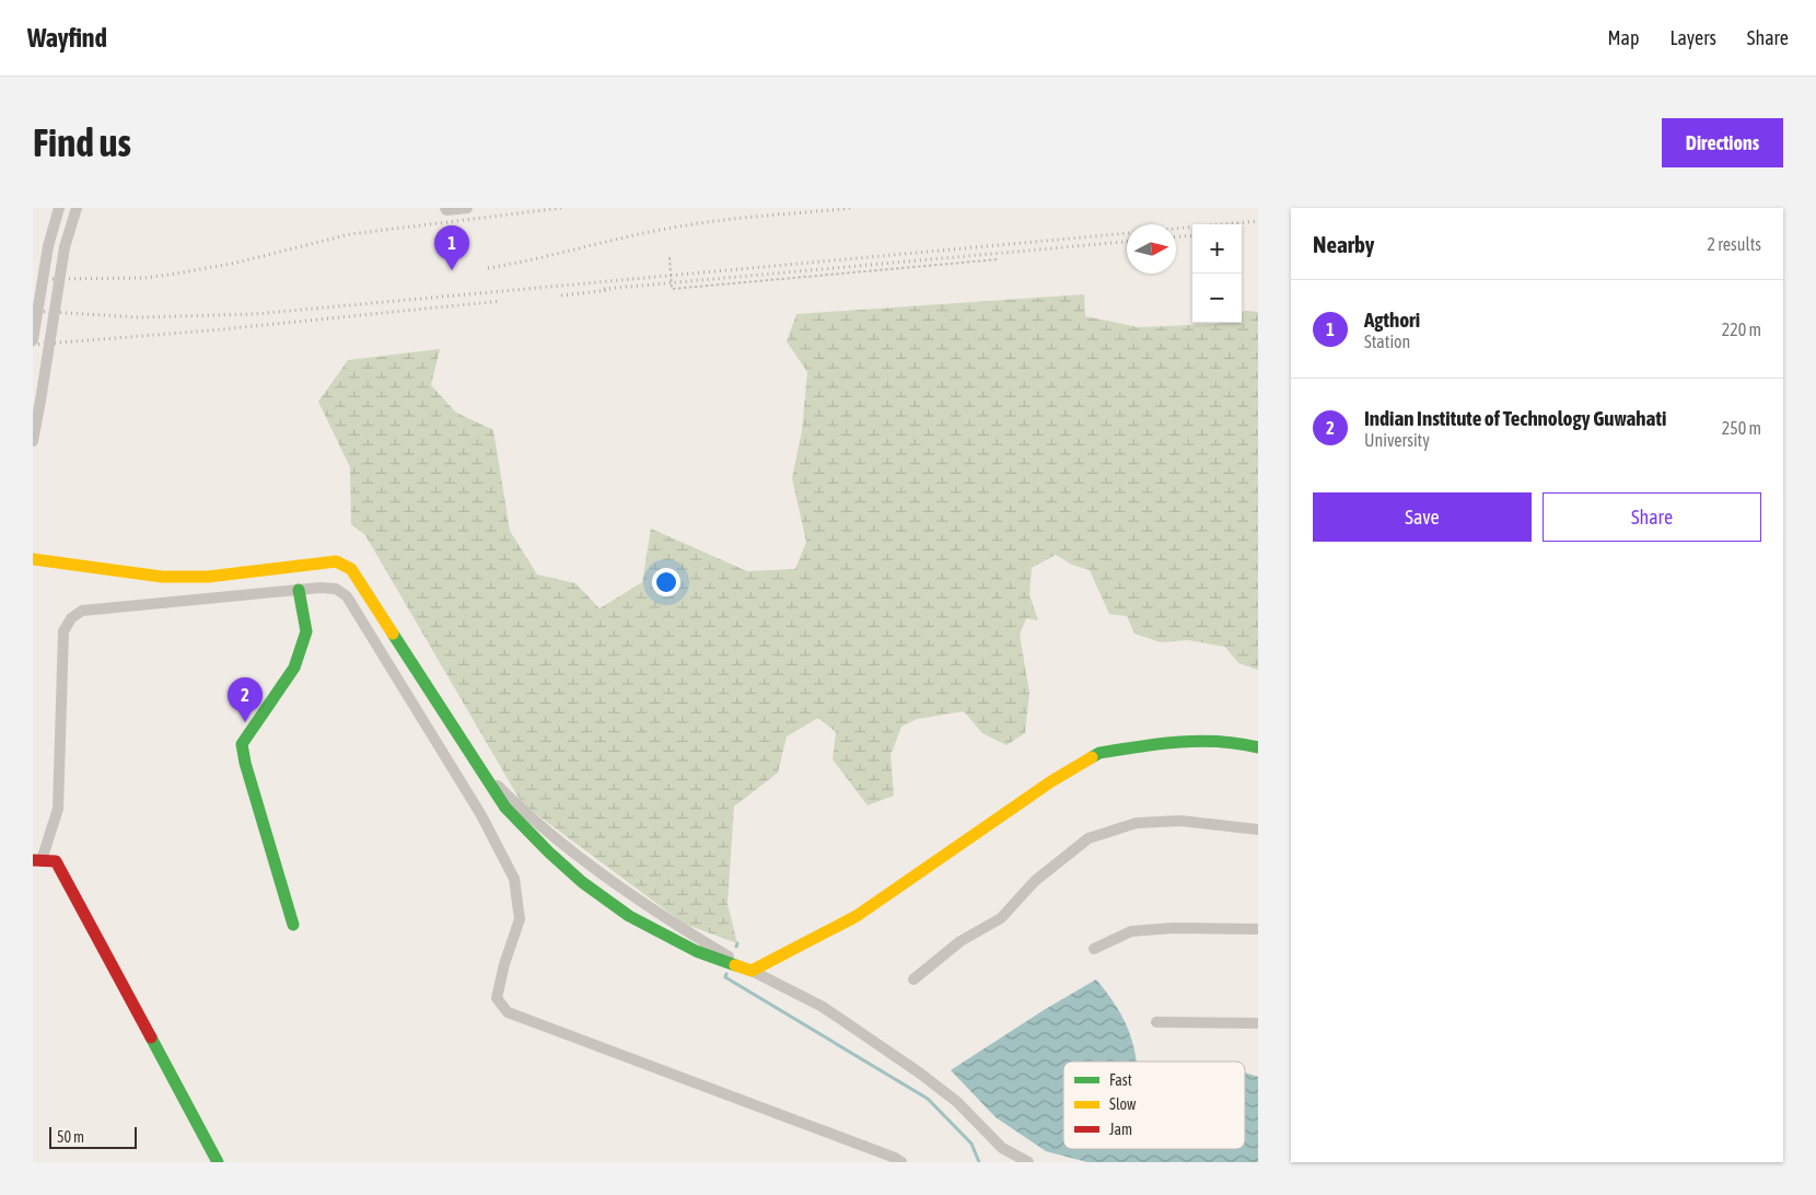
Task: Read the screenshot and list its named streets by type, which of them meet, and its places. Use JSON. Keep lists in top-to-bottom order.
{
  "legend": ["Fast", "Slow", "Jam"],
  "scale_bar": "50 m",
  "north": "right",
  "page": {
    "header": "Wayfind",
    "nav": ["Map", "Layers", "Share"],
    "buttons": [
      "Directions",
      ["Save", "Share"]
    ],
    "title": "Find us",
    "heading": ["Nearby", "2 results"],
    "map_buttons": ["+", "−"],
    "pins": ["1", "2"],
    "list": [
      {
        "mark": "1",
        "name": "Agthori",
        "note": "Station",
        "value": "220 m"
      },
      {
        "mark": "2",
        "name": "Indian Institute of Technology Guwahati",
        "note": "University",
        "value": "250 m"
      }
    ],
    "scale": "50 m"
  }
}
